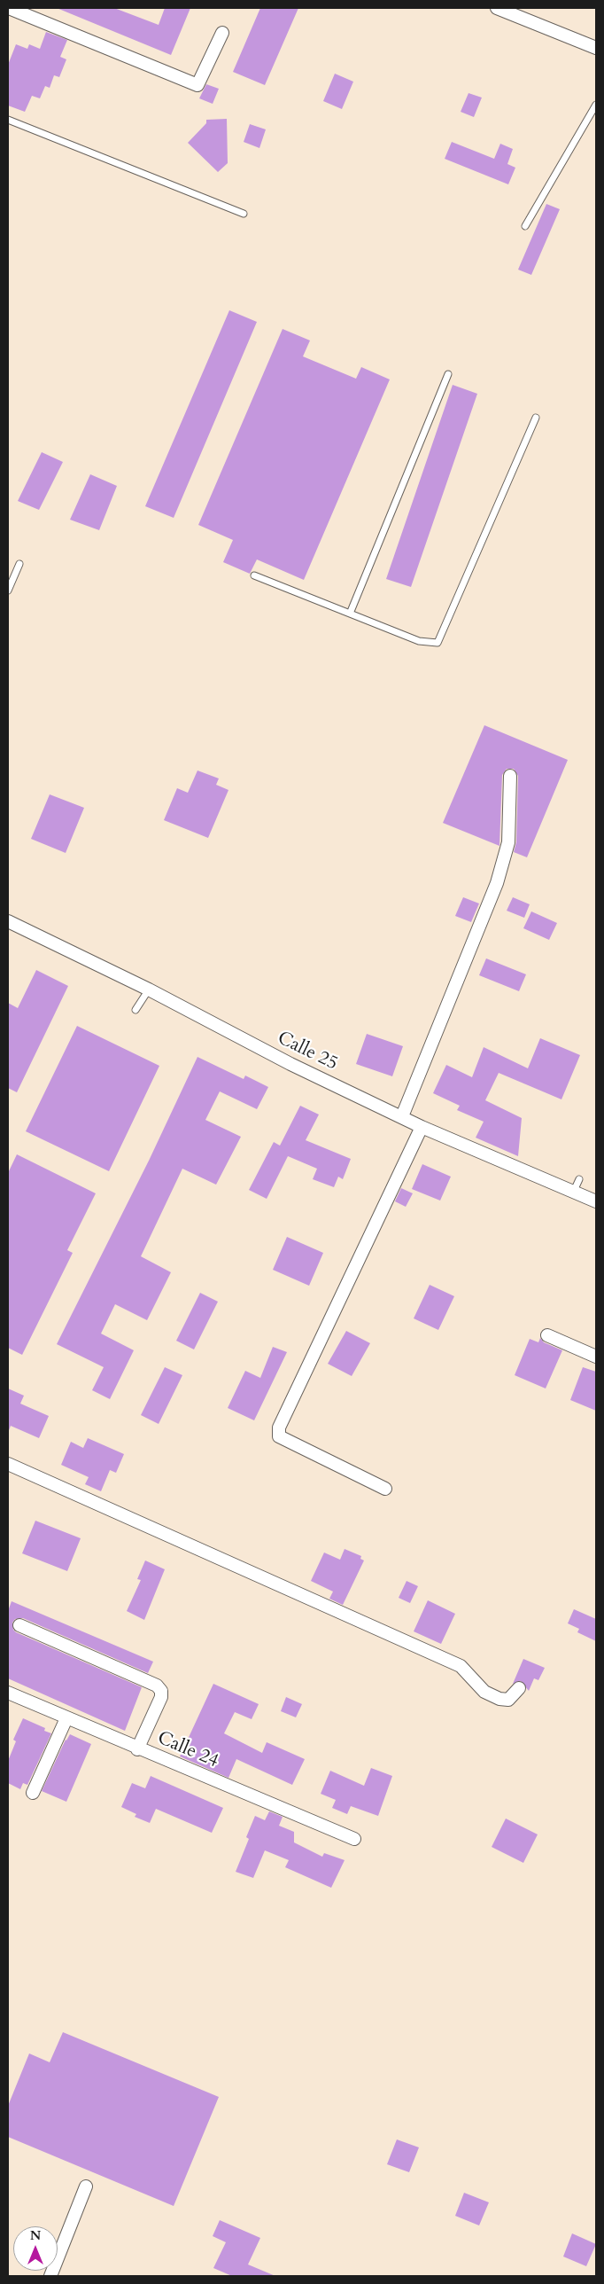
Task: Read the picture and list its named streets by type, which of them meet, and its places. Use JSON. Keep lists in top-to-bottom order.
{
  "streets": {
    "street": ["Calle 25", "Calle 24"]
  },
  "north": "top"
}
